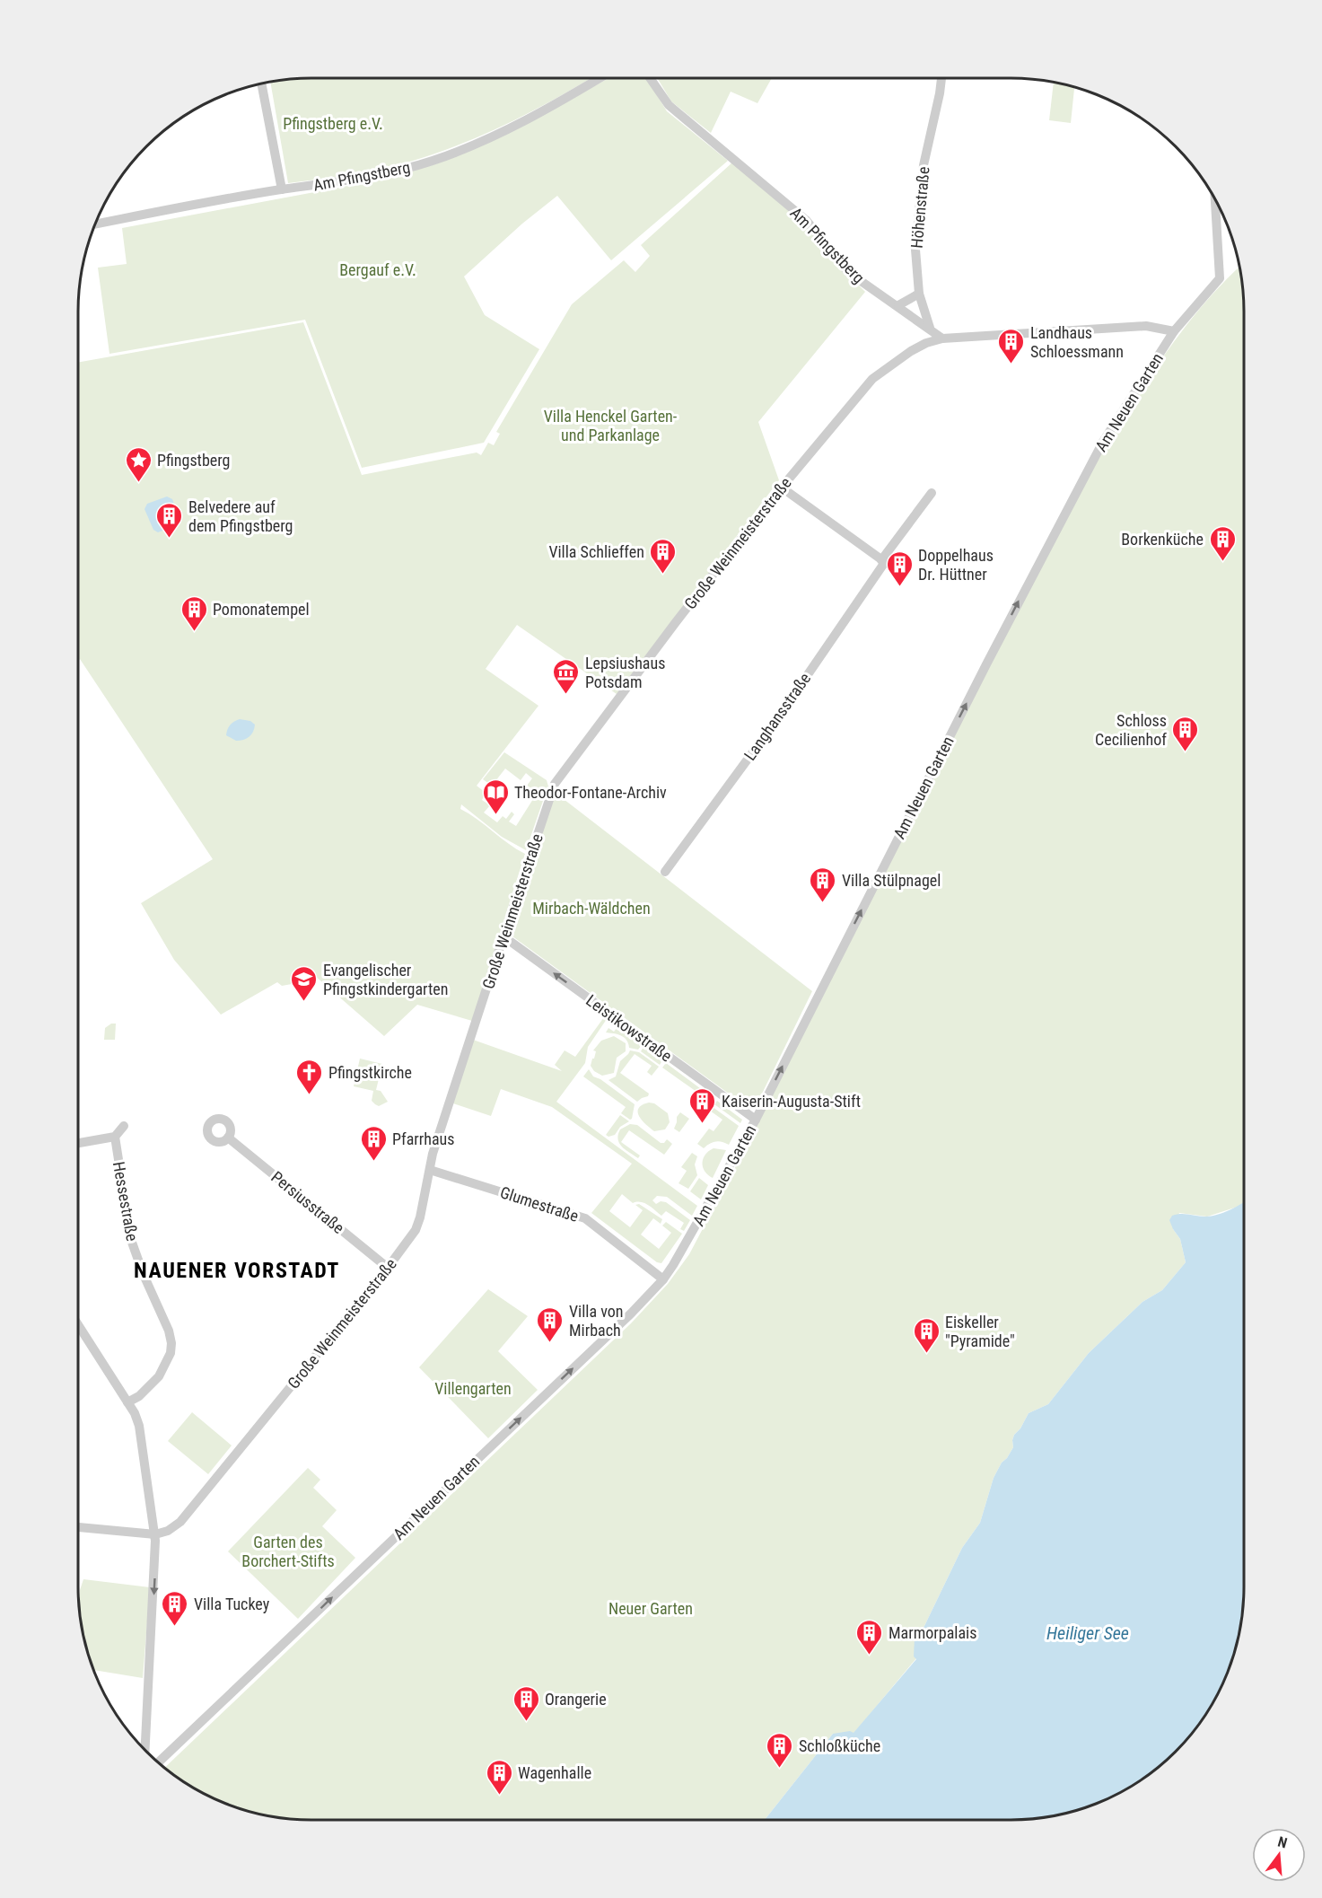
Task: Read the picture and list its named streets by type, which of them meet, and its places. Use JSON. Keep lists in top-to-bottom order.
{
  "streets": {
    "street": [
      "Am Pfingstberg",
      "Höhenstraße",
      "Am Neuen Garten",
      "Große Weinmeisterstraße",
      "Langhansstraße",
      "Leistikowstraße",
      "Hessestraße",
      "Persiusstraße",
      "Glumestraße"
    ]
  },
  "crossings": [
    ["Am Pfingstberg", "Höhenstraße"],
    ["Am Neuen Garten", "Große Weinmeisterstraße"],
    ["Am Neuen Garten", "Leistikowstraße"],
    ["Am Neuen Garten", "Glumestraße"],
    ["Große Weinmeisterstraße", "Leistikowstraße"],
    ["Große Weinmeisterstraße", "Persiusstraße"],
    ["Große Weinmeisterstraße", "Glumestraße"]
  ],
  "one_way": ["Am Neuen Garten", "Leistikowstraße"],
  "districts": ["NAUENER VORSTADT"],
  "water": ["Heiliger See"],
  "parks": [
    "Pfingstberg e.V.",
    "Bergauf e.V.",
    "Villa Henckel Garten- und Parkanlage",
    "Mirbach-Wäldchen",
    "Villengarten",
    "Garten des Borchert-Stifts",
    "Neuer Garten"
  ],
  "places": {
    "building": [
      "Landhaus Schloessmann",
      "Belvedere auf dem Pfingstberg",
      "Borkenküche",
      "Villa Schlieffen",
      "Doppelhaus Dr. Hüttner",
      "Pomonatempel",
      "Schloss Cecilienhof",
      "Villa Stülpnagel",
      "Kaiserin-Augusta-Stift",
      "Pfarrhaus",
      "Villa von Mirbach",
      "Eiskeller \"Pyramide\"",
      "Villa Tuckey",
      "Marmorpalais",
      "Orangerie",
      "Schloßküche",
      "Wagenhalle"
    ],
    "place": ["Pfingstberg"],
    "museum": ["Lepsiushaus Potsdam"],
    "library": ["Theodor-Fontane-Archiv"],
    "school or university": ["Evangelischer Pfingstkindergarten"],
    "church": ["Pfingstkirche"]
  },
  "north": "top"
}
